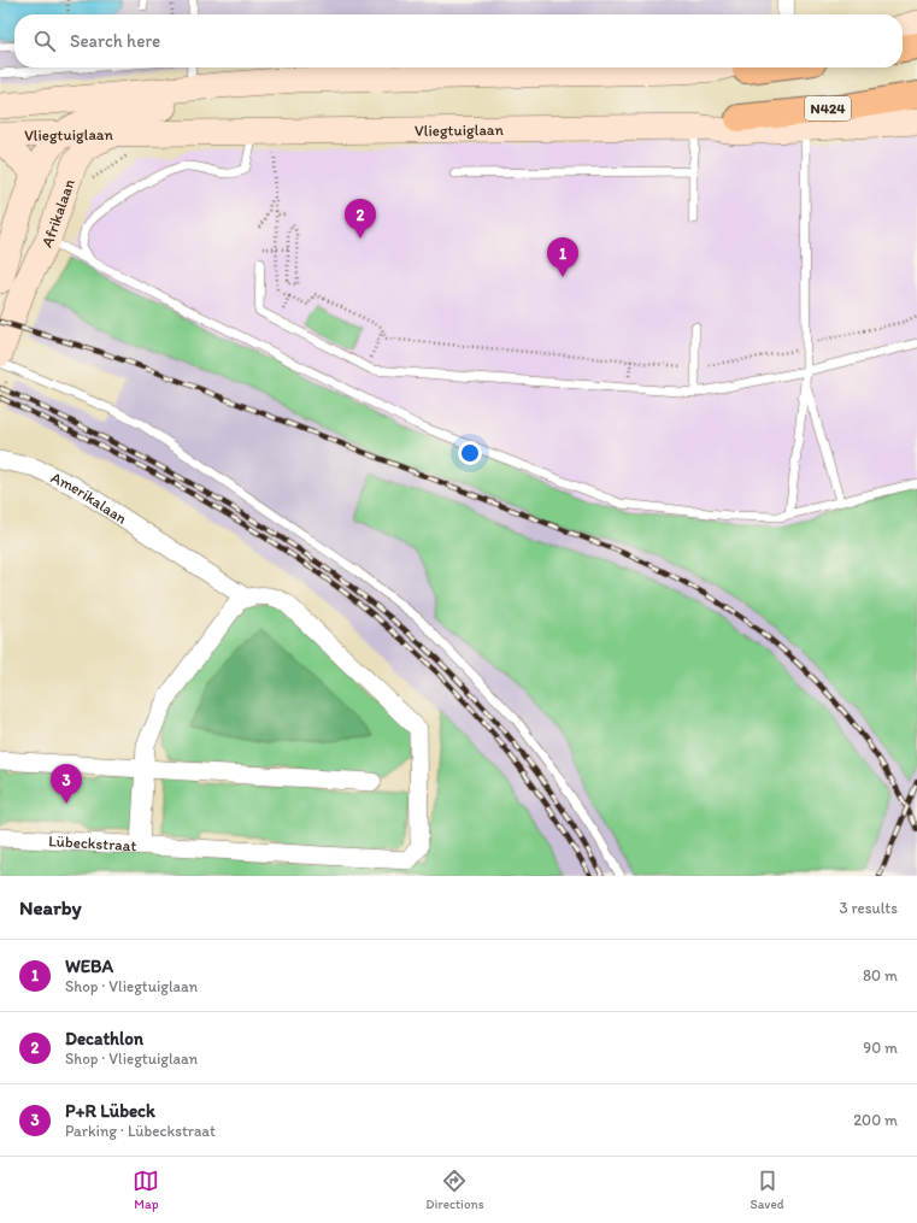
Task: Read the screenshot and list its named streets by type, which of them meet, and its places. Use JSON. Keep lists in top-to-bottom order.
{
  "streets": {
    "highway": ["N424"],
    "main road": ["Vliegtuiglaan", "Afrikalaan"],
    "street": ["Amerikalaan", "Lübeckstraat"]
  },
  "crossings": [
    ["N424", "Vliegtuiglaan"],
    ["N424", "Afrikalaan"],
    ["Vliegtuiglaan", "Afrikalaan"],
    ["Amerikalaan", "Lübeckstraat"]
  ],
  "page": {
    "search": "Search here",
    "pins": ["2", "1", "3"],
    "heading": ["Nearby", "3 results"],
    "list": [
      {
        "mark": "1",
        "name": "WEBA",
        "note": "Shop · Vliegtuiglaan",
        "value": "80 m"
      },
      {
        "mark": "2",
        "name": "Decathlon",
        "note": "Shop · Vliegtuiglaan",
        "value": "90 m"
      },
      {
        "mark": "3",
        "name": "P+R Lübeck",
        "note": "Parking · Lübeckstraat",
        "value": "200 m"
      }
    ],
    "nav": ["Map", "Directions", "Saved"]
  }
}
